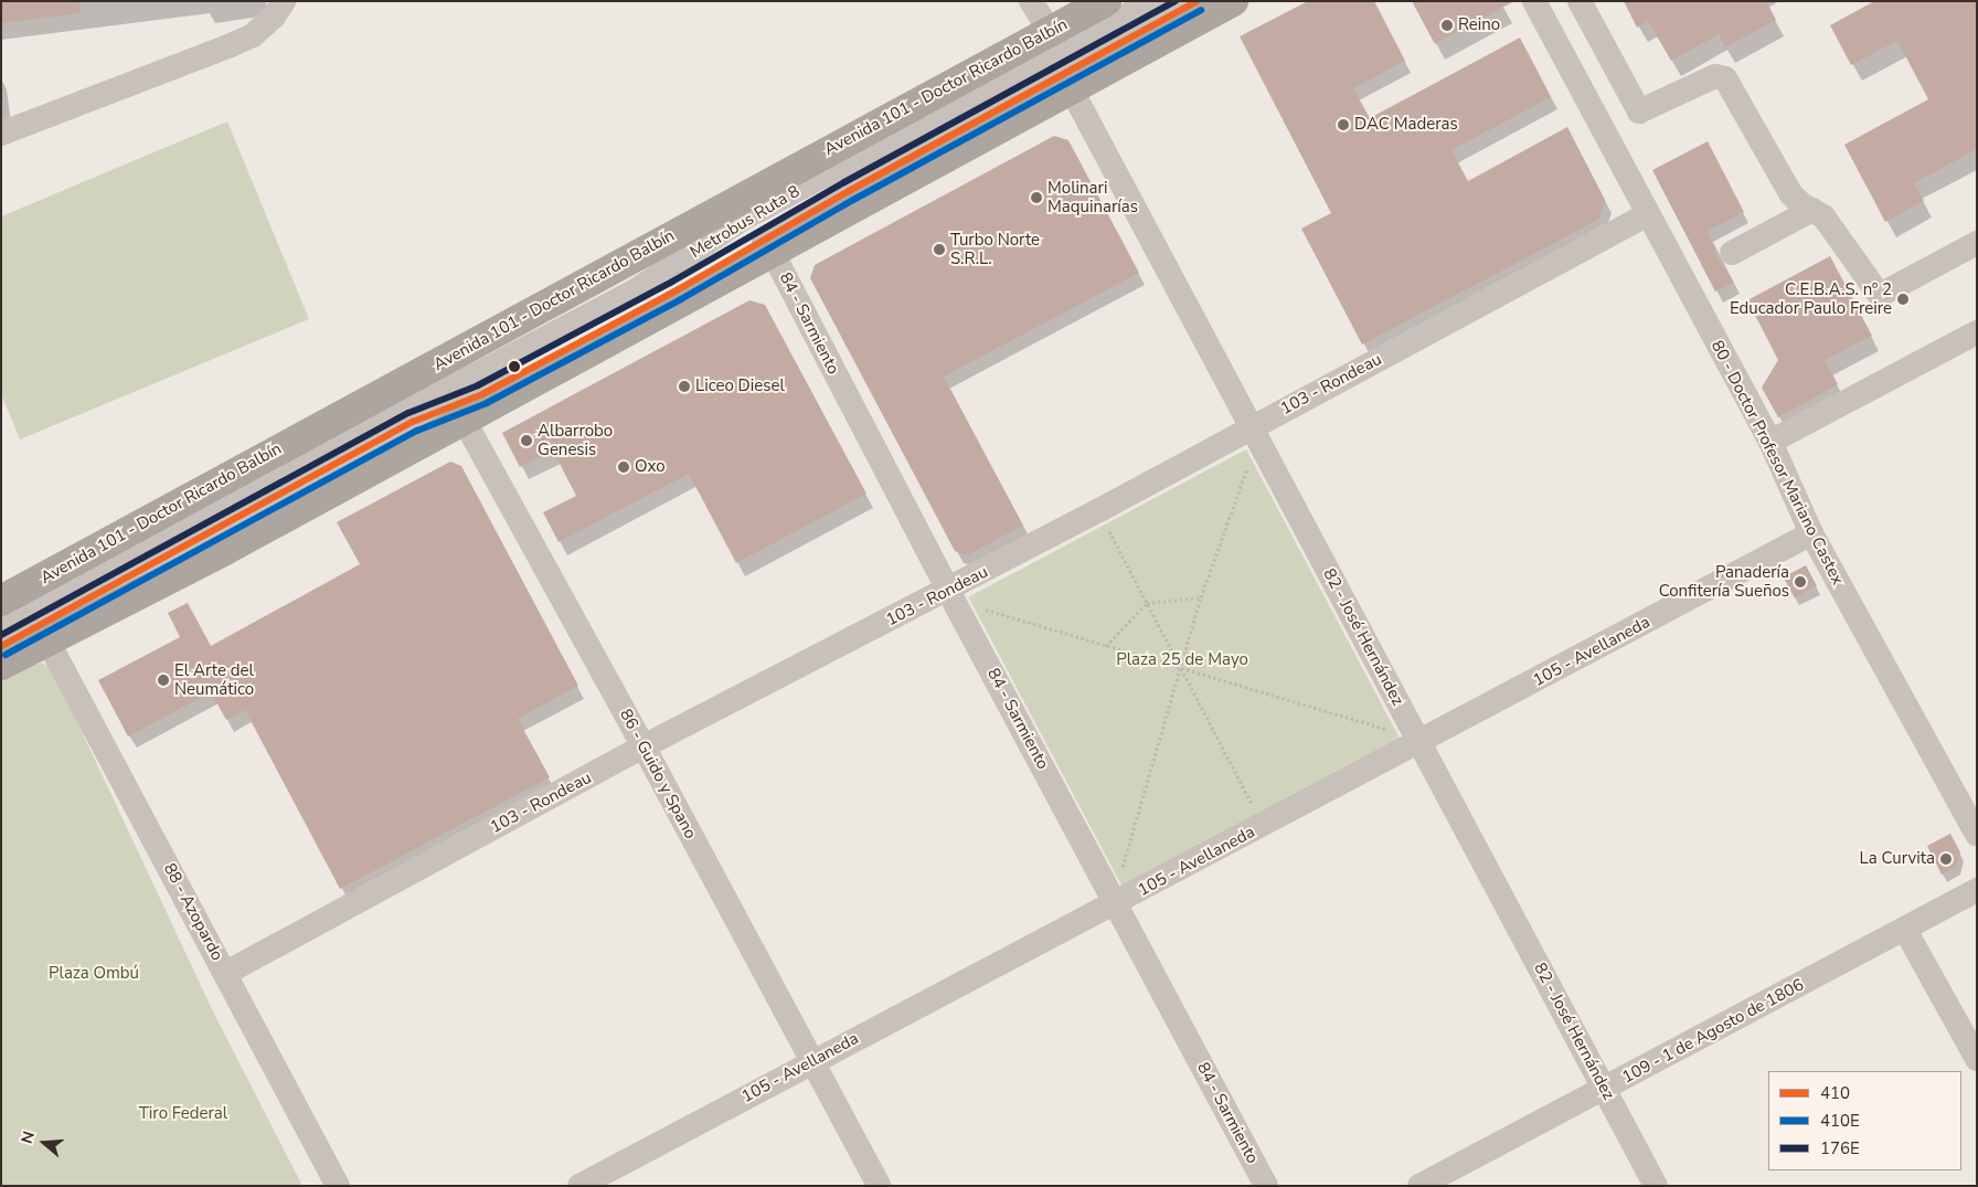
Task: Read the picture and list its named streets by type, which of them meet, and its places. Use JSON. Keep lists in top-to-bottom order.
{
  "streets": {
    "main road": ["Avenida 101 - Doctor Ricardo Balbín"],
    "street": [
      "Metrobus Ruta 8",
      "84 - Sarmiento",
      "103 - Rondeau",
      "80 - Doctor Profesor Mariano Castex",
      "82 - José Hernández",
      "105 - Avellaneda",
      "86 - Guido y Spano",
      "88 - Azopardo",
      "109 - 1 de Agosto de 1806"
    ]
  },
  "crossings": [
    ["Avenida 101 - Doctor Ricardo Balbín", "Metrobus Ruta 8"],
    ["Avenida 101 - Doctor Ricardo Balbín", "84 - Sarmiento"],
    ["Avenida 101 - Doctor Ricardo Balbín", "82 - José Hernández"],
    ["Avenida 101 - Doctor Ricardo Balbín", "86 - Guido y Spano"],
    ["Avenida 101 - Doctor Ricardo Balbín", "88 - Azopardo"],
    ["Metrobus Ruta 8", "86 - Guido y Spano"],
    ["84 - Sarmiento", "103 - Rondeau"],
    ["84 - Sarmiento", "105 - Avellaneda"],
    ["103 - Rondeau", "80 - Doctor Profesor Mariano Castex"],
    ["103 - Rondeau", "82 - José Hernández"],
    ["103 - Rondeau", "86 - Guido y Spano"],
    ["103 - Rondeau", "88 - Azopardo"],
    ["80 - Doctor Profesor Mariano Castex", "105 - Avellaneda"],
    ["82 - José Hernández", "105 - Avellaneda"],
    ["82 - José Hernández", "109 - 1 de Agosto de 1806"],
    ["105 - Avellaneda", "86 - Guido y Spano"]
  ],
  "parks": ["Plaza 25 de Mayo", "Plaza Ombú", "Tiro Federal"],
  "places": [
    "Reino",
    "DAC Maderas",
    "Molinari Maquinarías",
    "Turbo Norte S.R.L.",
    "C.E.B.A.S. nº 2 Educador Paulo Freire",
    "Liceo Diesel",
    "Albarrobo Genesis",
    "Oxo",
    "Panadería Confitería Sueños",
    "El Arte del Neumático",
    "La Curvita"
  ],
  "lines": ["transit line 410", "transit line 176E", "transit line 410E"],
  "legend": ["410", "410E", "176E"],
  "north": "left"
}
